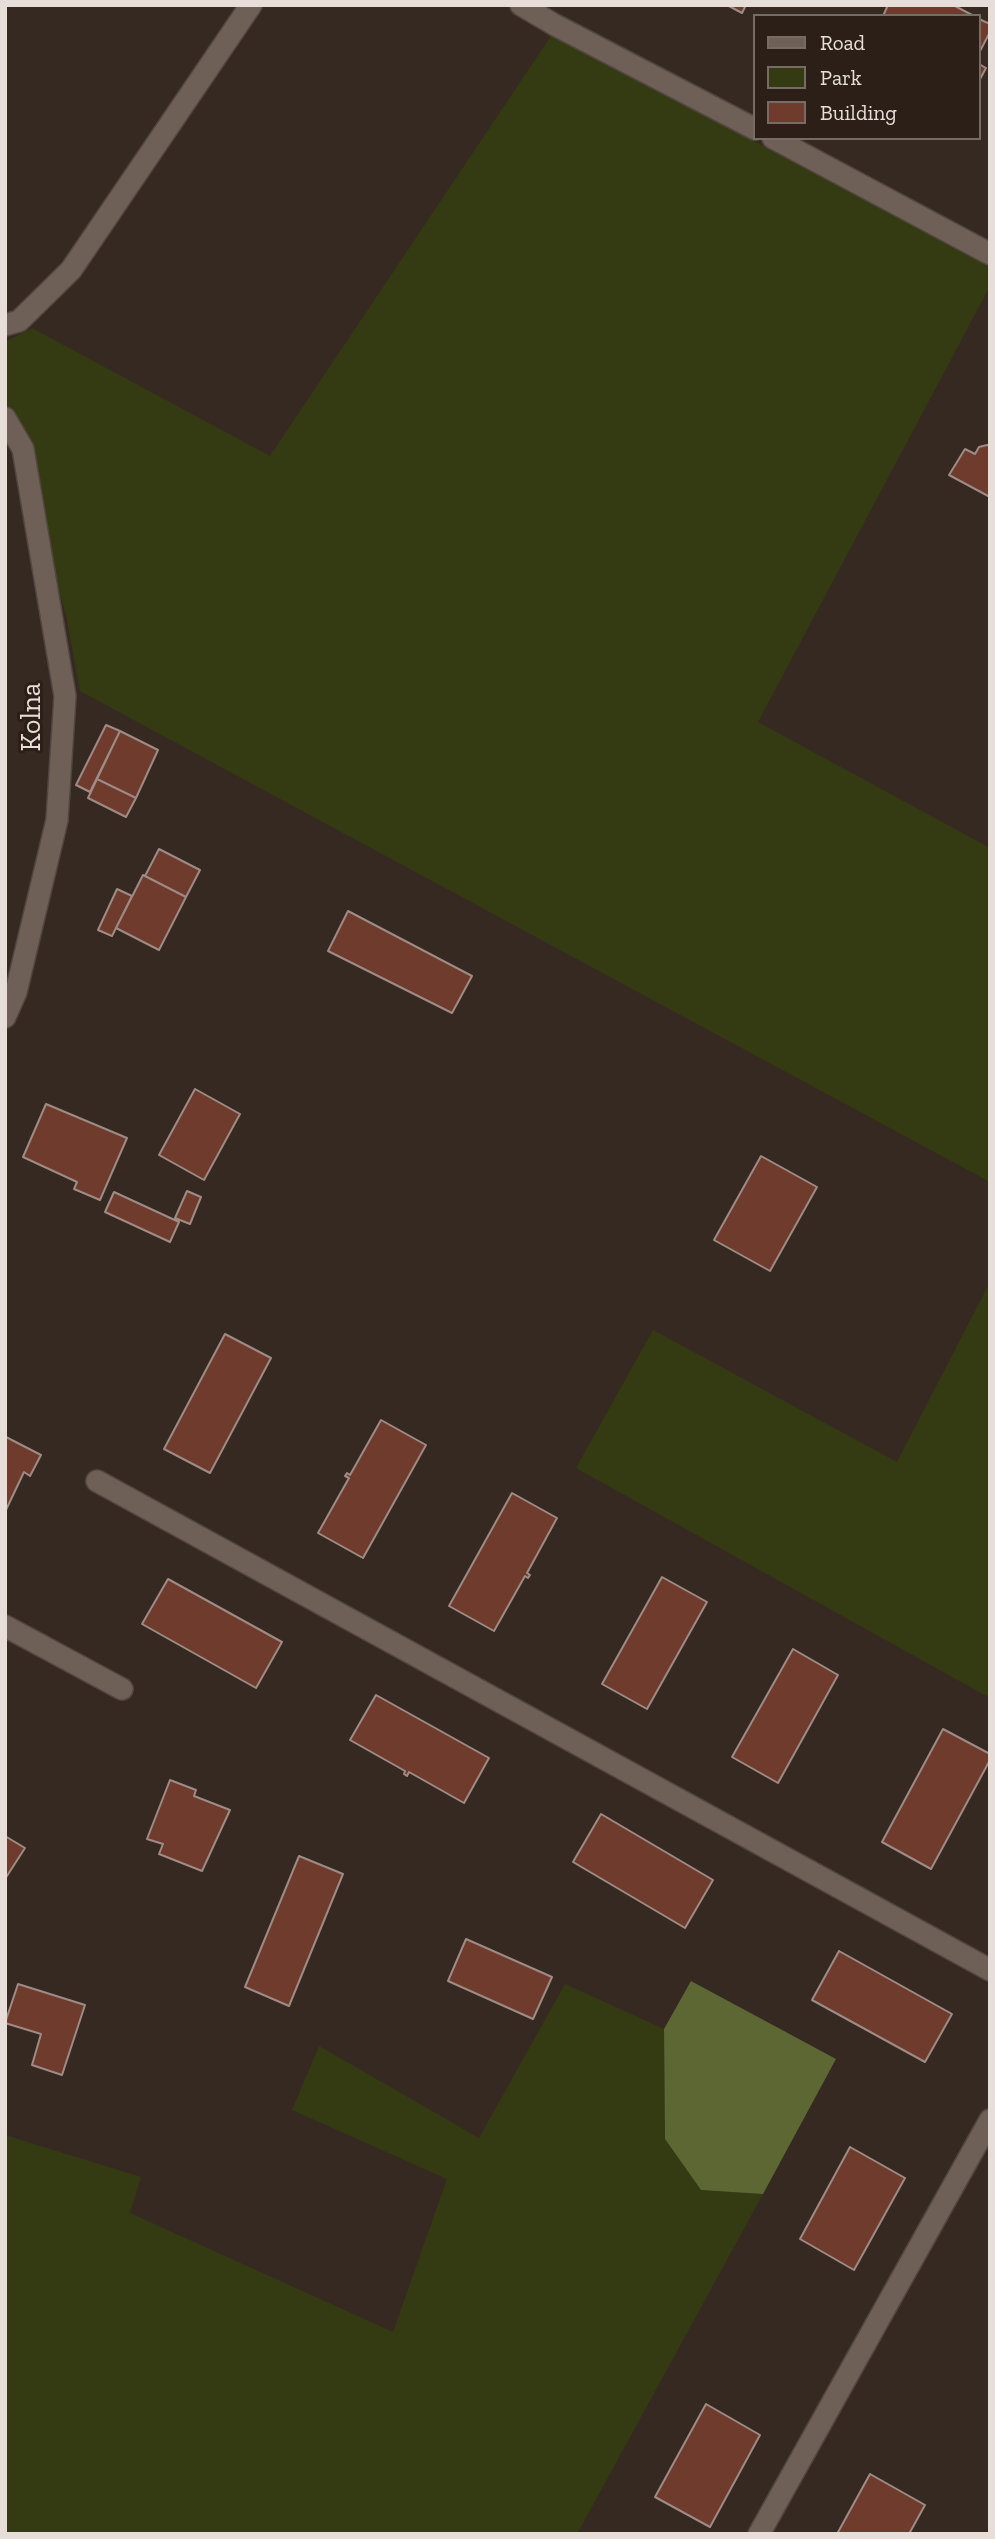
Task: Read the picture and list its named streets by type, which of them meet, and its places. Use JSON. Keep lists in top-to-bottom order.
{
  "streets": {
    "street": ["Kolna"]
  },
  "legend": ["Road", "Park", "Building"]
}
